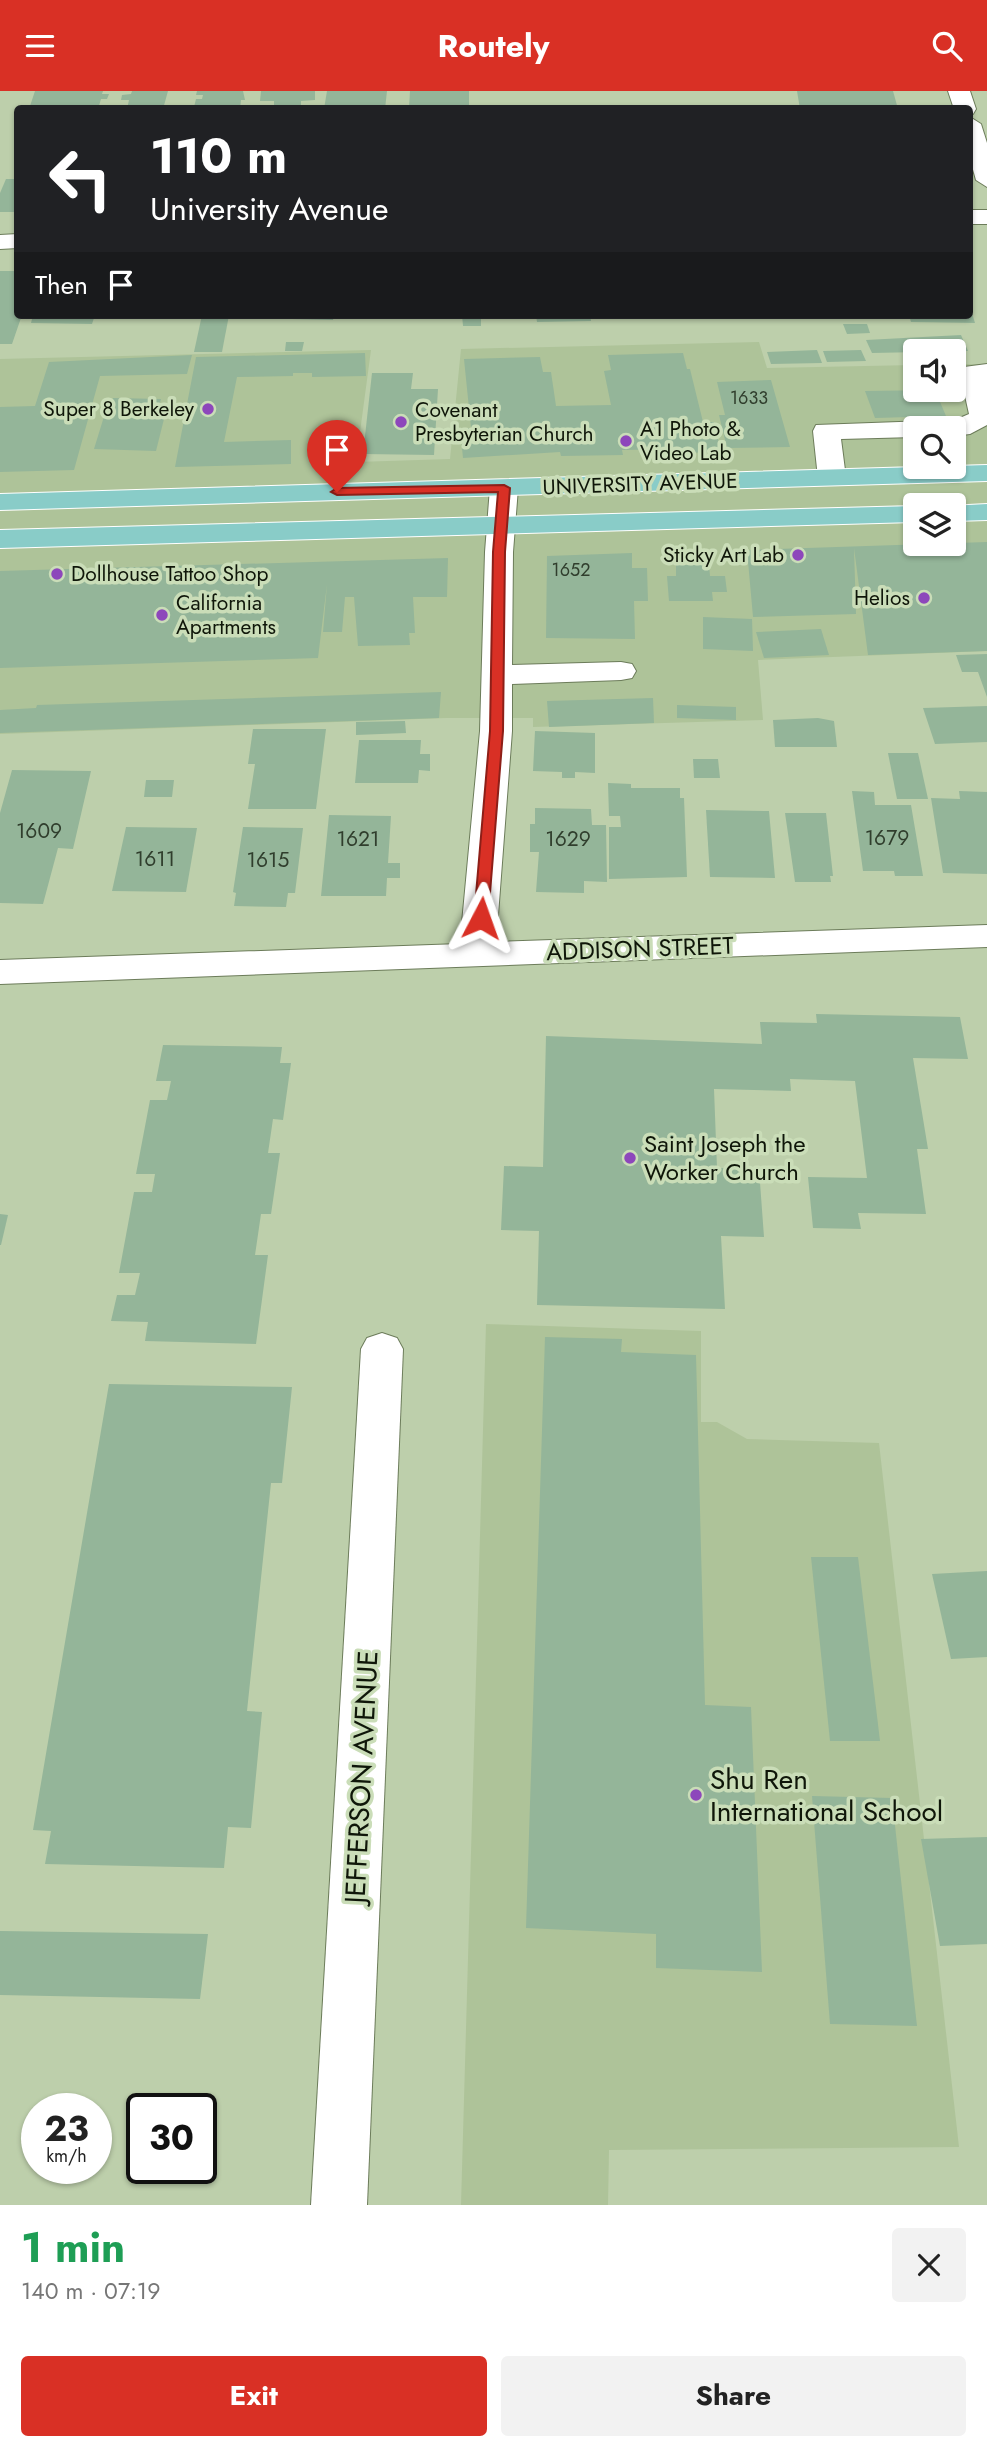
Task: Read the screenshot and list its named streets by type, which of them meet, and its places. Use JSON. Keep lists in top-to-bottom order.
{
  "streets": {
    "main road": ["UNIVERSITY AVENUE"],
    "street": ["ADDISON STREET", "JEFFERSON AVENUE"]
  },
  "places": [
    "Super 8 Berkeley",
    "Covenant Presbyterian Church",
    "A1 Photo & Video Lab",
    "Sticky Art Lab",
    "Dollhouse Tattoo Shop",
    "Helios",
    "California Apartments",
    "Saint Joseph the Worker Church",
    "Shu Ren International School"
  ],
  "house_numbers": [
    "1633",
    "1652",
    "1609",
    "1679",
    "1621",
    "1629",
    "1611",
    "1615"
  ],
  "page": {
    "header": "Routely",
    "turn": ["110 m", "University Avenue"],
    "then": "Then",
    "speed": "23 km/h",
    "limit": "30",
    "heading": ["1 min", "140 m · 07:19"],
    "buttons": ["Exit", "Share"]
  }
}
